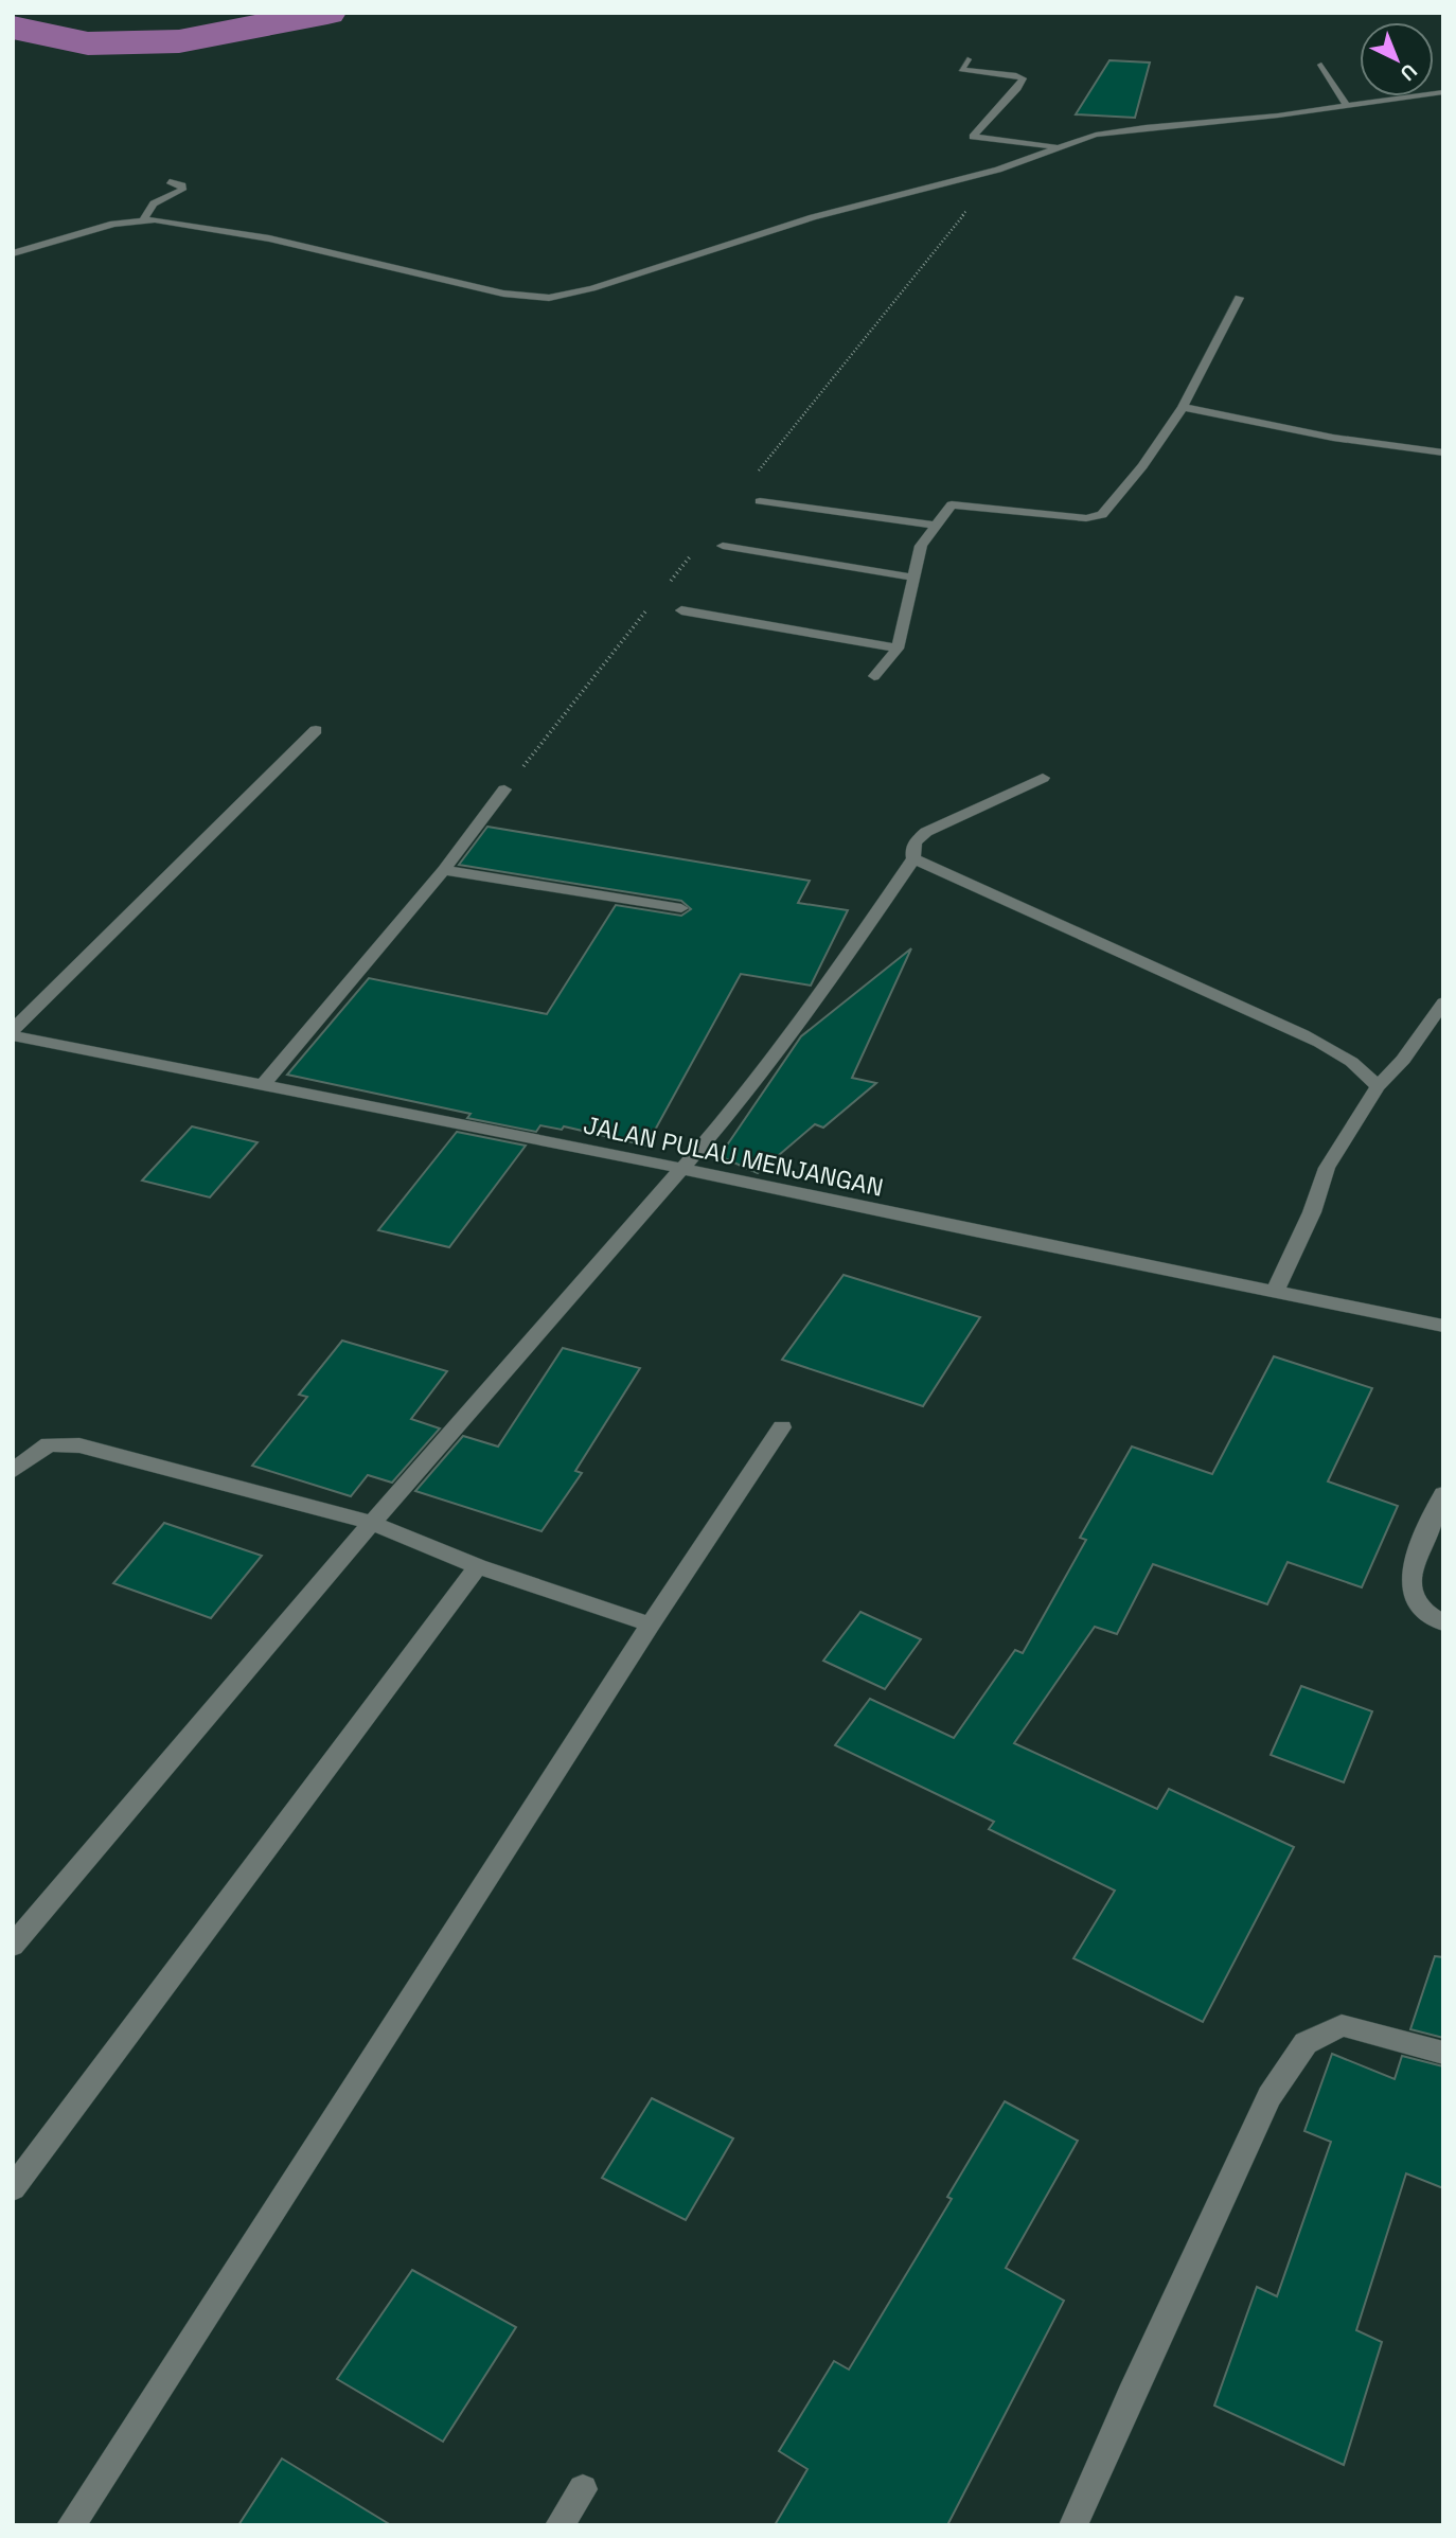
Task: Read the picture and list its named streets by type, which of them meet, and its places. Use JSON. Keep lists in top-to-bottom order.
{
  "streets": {
    "street": ["JALAN PULAU MENJANGAN"]
  },
  "north": "bottom right"
}
